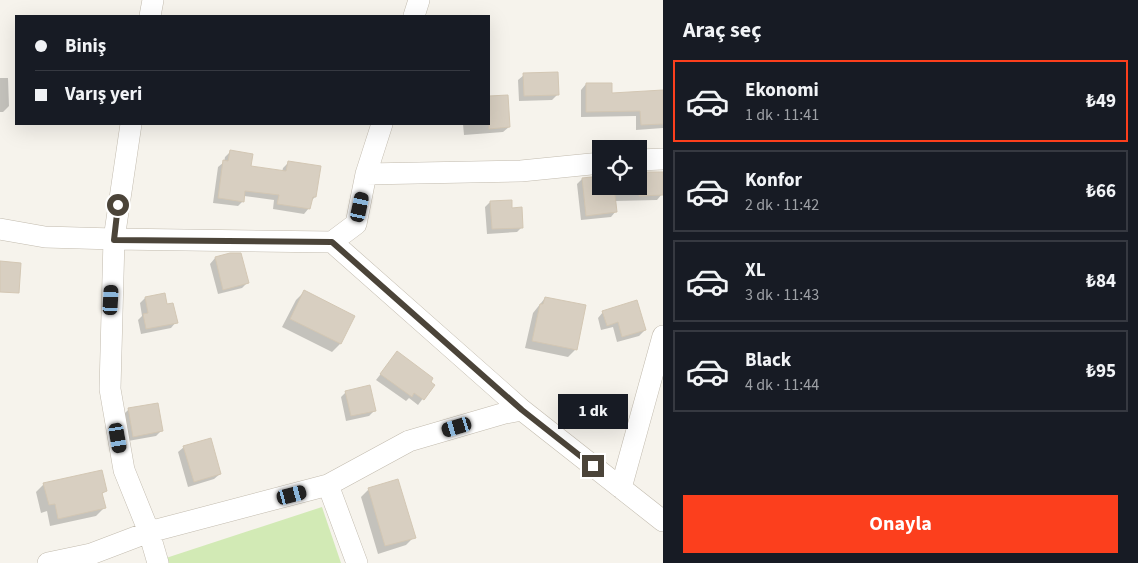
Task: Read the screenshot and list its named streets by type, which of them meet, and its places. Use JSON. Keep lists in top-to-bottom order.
{
  "page": {
    "heading": "Araç seç",
    "banner": ["Biniş", "Varış yeri"],
    "list": [
      {
        "name": "Ekonomi",
        "note": "1 dk · 11:41",
        "value": "₺49"
      },
      {
        "name": "Konfor",
        "note": "2 dk · 11:42",
        "value": "₺66"
      },
      {
        "name": "XL",
        "note": "3 dk · 11:43",
        "value": "₺84"
      },
      {
        "name": "Black",
        "note": "4 dk · 11:44",
        "value": "₺95"
      }
    ],
    "bubble": "1 dk",
    "buttons": "Onayla"
  }
}
